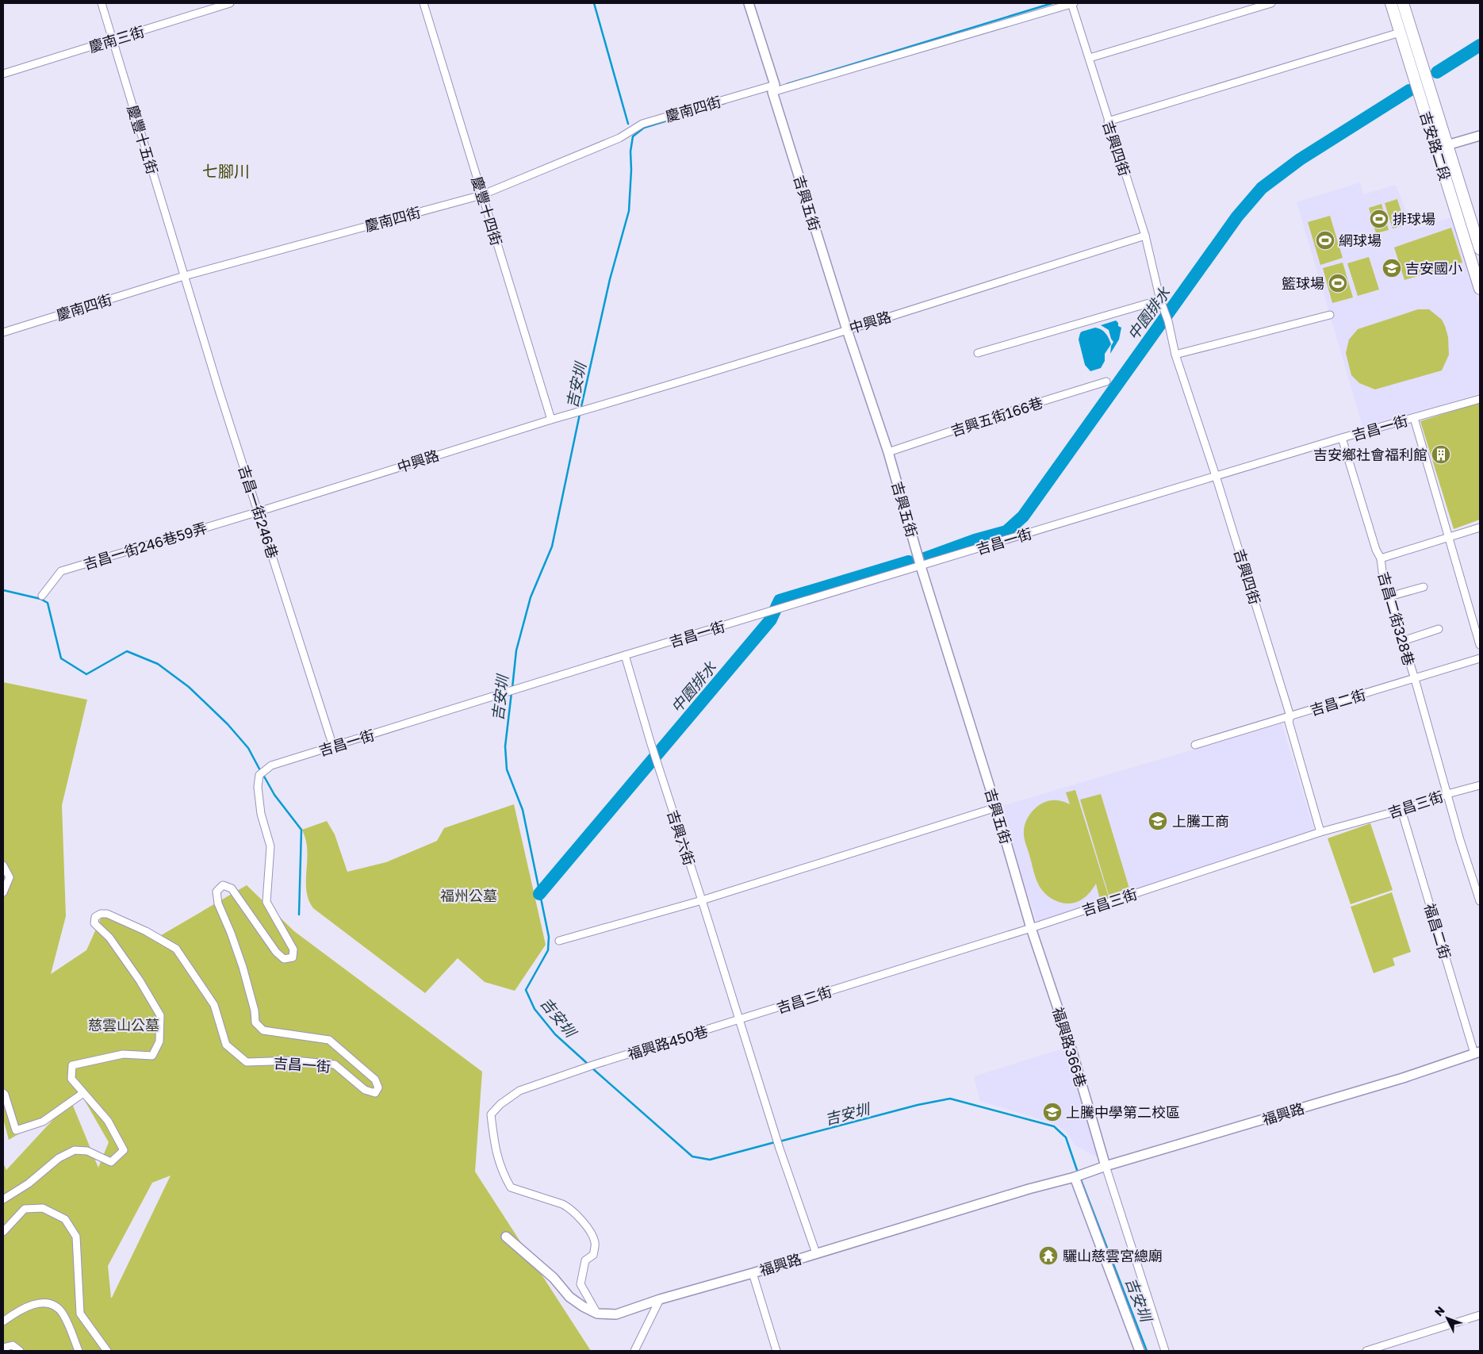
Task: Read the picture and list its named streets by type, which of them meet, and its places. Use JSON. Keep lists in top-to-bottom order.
{
  "streets": {
    "main road": ["吉安路二段"],
    "street": [
      "慶南三街",
      "慶南四街",
      "慶豐十五街",
      "吉興四街",
      "吉興五街",
      "慶豐十四街",
      "中興路",
      "吉興五街166巷",
      "吉昌一街",
      "吉昌一街246巷",
      "吉昌一街246巷59弄",
      "吉昌二街328巷",
      "吉昌二街",
      "吉昌三街",
      "吉興六街",
      "福昌二街",
      "福興路450巷",
      "福興路366巷",
      "福興路"
    ]
  },
  "crossings": [
    ["慶南三街", "慶豐十五街"],
    ["慶南四街", "慶豐十五街"],
    ["慶南四街", "吉興四街"],
    ["慶南四街", "吉興五街"],
    ["慶南四街", "慶豐十四街"],
    ["慶南四街", "吉昌一街246巷"],
    ["慶豐十五街", "吉昌一街246巷"],
    ["吉興四街", "中興路"],
    ["吉興四街", "吉昌一街"],
    ["吉興四街", "吉昌二街"],
    ["吉興四街", "吉昌三街"],
    ["吉興五街", "中興路"],
    ["吉興五街", "吉興五街166巷"],
    ["吉興五街", "吉昌一街"],
    ["吉興五街", "吉昌三街"],
    ["吉興五街", "福興路366巷"],
    ["慶豐十四街", "中興路"],
    ["中興路", "吉昌一街246巷"],
    ["中興路", "吉昌一街246巷59弄"],
    ["吉昌一街", "吉昌一街246巷"],
    ["吉昌一街", "吉昌二街328巷"],
    ["吉昌一街", "吉興六街"],
    ["吉昌一街246巷", "吉昌一街246巷59弄"],
    ["吉昌二街328巷", "吉昌二街"],
    ["吉昌二街328巷", "吉昌三街"],
    ["吉昌三街", "吉興六街"],
    ["吉昌三街", "福昌二街"],
    ["吉昌三街", "福興路450巷"],
    ["吉昌三街", "福興路366巷"],
    ["吉興六街", "福興路450巷"],
    ["吉興六街", "福興路"],
    ["福昌二街", "福興路"],
    ["福興路450巷", "福興路"],
    ["福興路366巷", "福興路"]
  ],
  "districts": ["七腳川"],
  "water": ["中園排水", "吉安圳"],
  "parks": ["福州公墓", "慈雲山公墓"],
  "places": {
    "sports": ["排球場", "網球場", "籃球場"],
    "school or university": ["吉安國小", "上騰工商", "上騰中學第二校區"],
    "building": ["吉安鄉社會福利館"],
    "temple": ["驪山慈雲宮總廟"]
  },
  "north": "top left"
}
